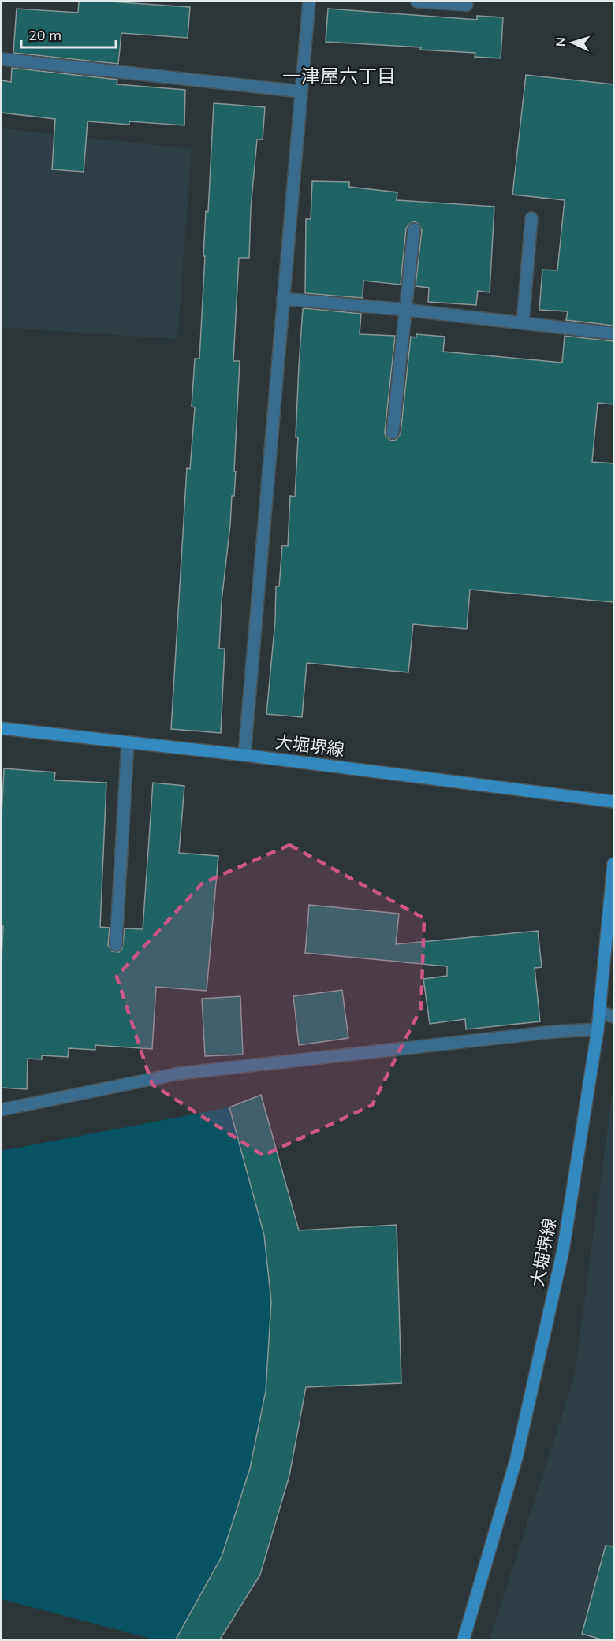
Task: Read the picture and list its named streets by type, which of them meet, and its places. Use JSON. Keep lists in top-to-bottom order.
{
  "streets": {
    "main road": ["大堀堺線"]
  },
  "districts": ["一津屋六丁目"],
  "scale_bar": "20 m",
  "north": "left"
}
